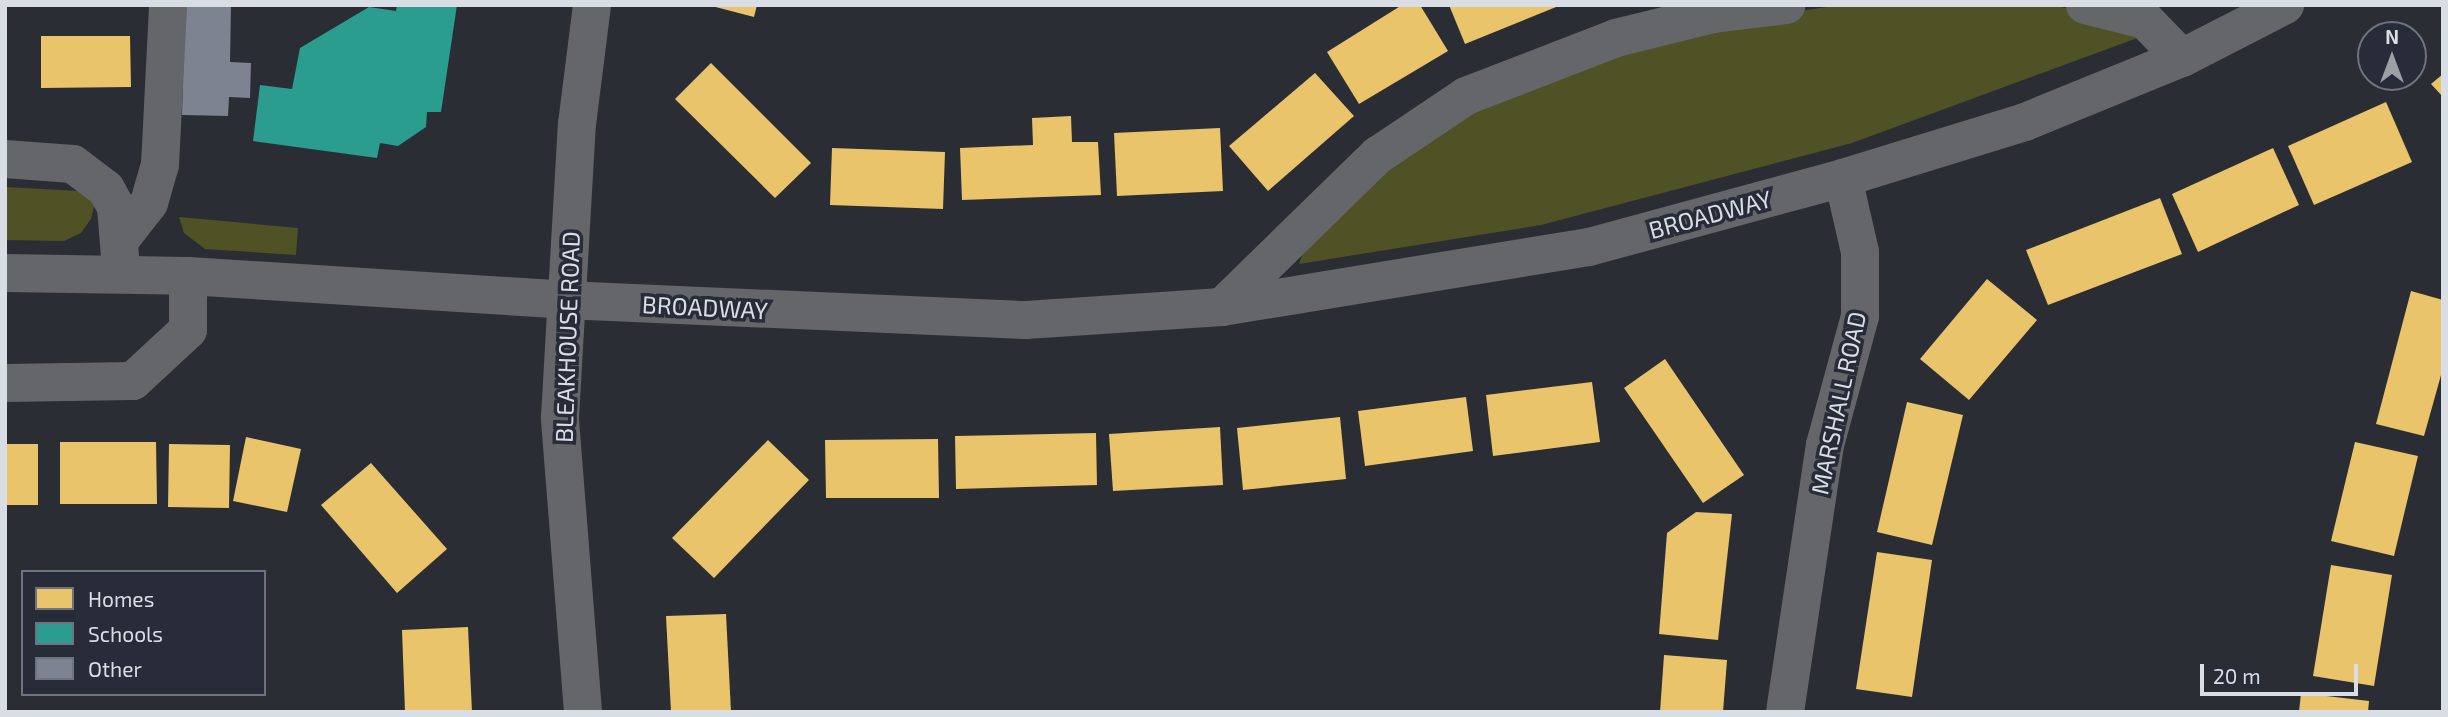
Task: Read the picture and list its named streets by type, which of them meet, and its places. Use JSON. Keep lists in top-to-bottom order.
{
  "streets": {
    "street": ["BROADWAY", "BLEAKHOUSE ROAD", "MARSHALL ROAD"]
  },
  "crossings": [
    ["BROADWAY", "BLEAKHOUSE ROAD"],
    ["BROADWAY", "MARSHALL ROAD"]
  ],
  "legend": ["Homes", "Schools", "Other"],
  "scale_bar": "20 m",
  "north": "top"
}
